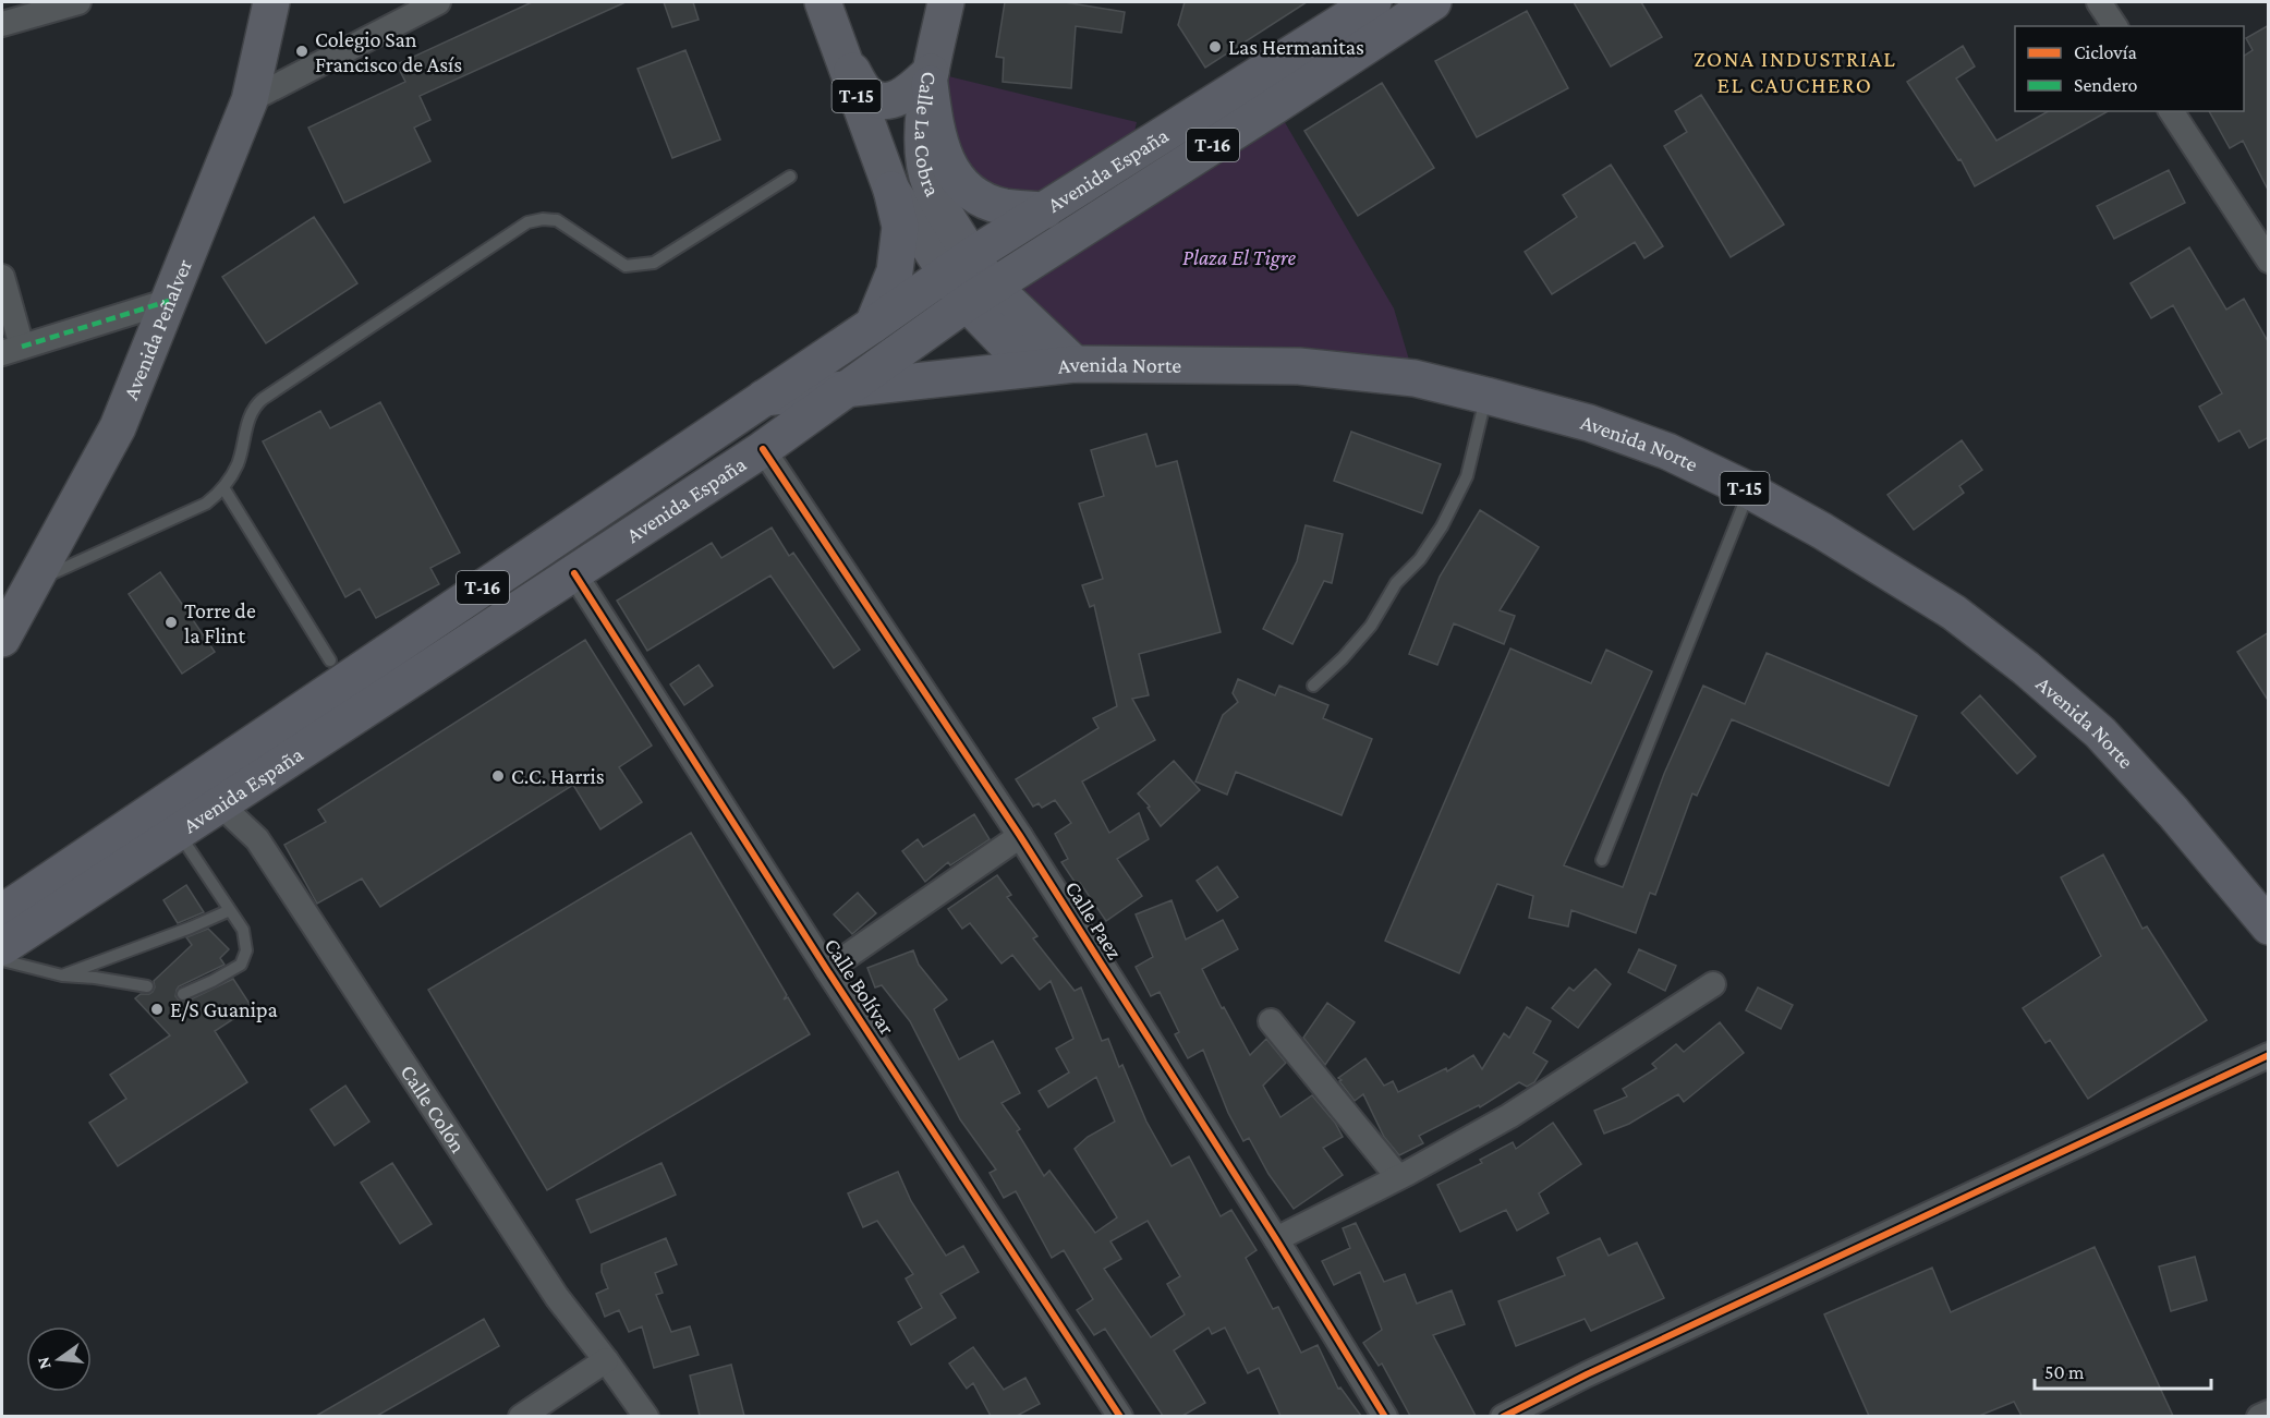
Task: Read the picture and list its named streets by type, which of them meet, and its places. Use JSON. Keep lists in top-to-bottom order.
{
  "streets": {
    "highway": [
      "T-15",
      "T-16",
      "Avenida España",
      "Avenida Norte"
    ],
    "main road": ["Calle La Cobra", "Avenida Peñalver"],
    "street": ["Calle Paez", "Calle Bolívar", "Calle Colón"]
  },
  "crossings": [
    ["T-15", "Calle La Cobra"],
    ["T-15", "Avenida España"],
    ["T-15", "Avenida Norte"],
    ["Calle La Cobra", "Avenida España"],
    ["T-16", "Avenida España"],
    ["T-16", "Avenida Norte"],
    ["Avenida España", "Avenida Norte"],
    ["Avenida España", "Calle Paez"],
    ["Avenida España", "Calle Bolívar"],
    ["Avenida España", "Calle Colón"]
  ],
  "districts": ["ZONA INDUSTRIAL EL CAUCHERO"],
  "parks": ["Plaza El Tigre"],
  "places": [
    "Las Hermanitas",
    "Colegio San Francisco de Asís",
    "Torre de la Flint",
    "C.C. Harris",
    "E/S Guanipa"
  ],
  "legend": ["Ciclovía", "Sendero"],
  "scale_bar": "50 m",
  "north": "left"
}
